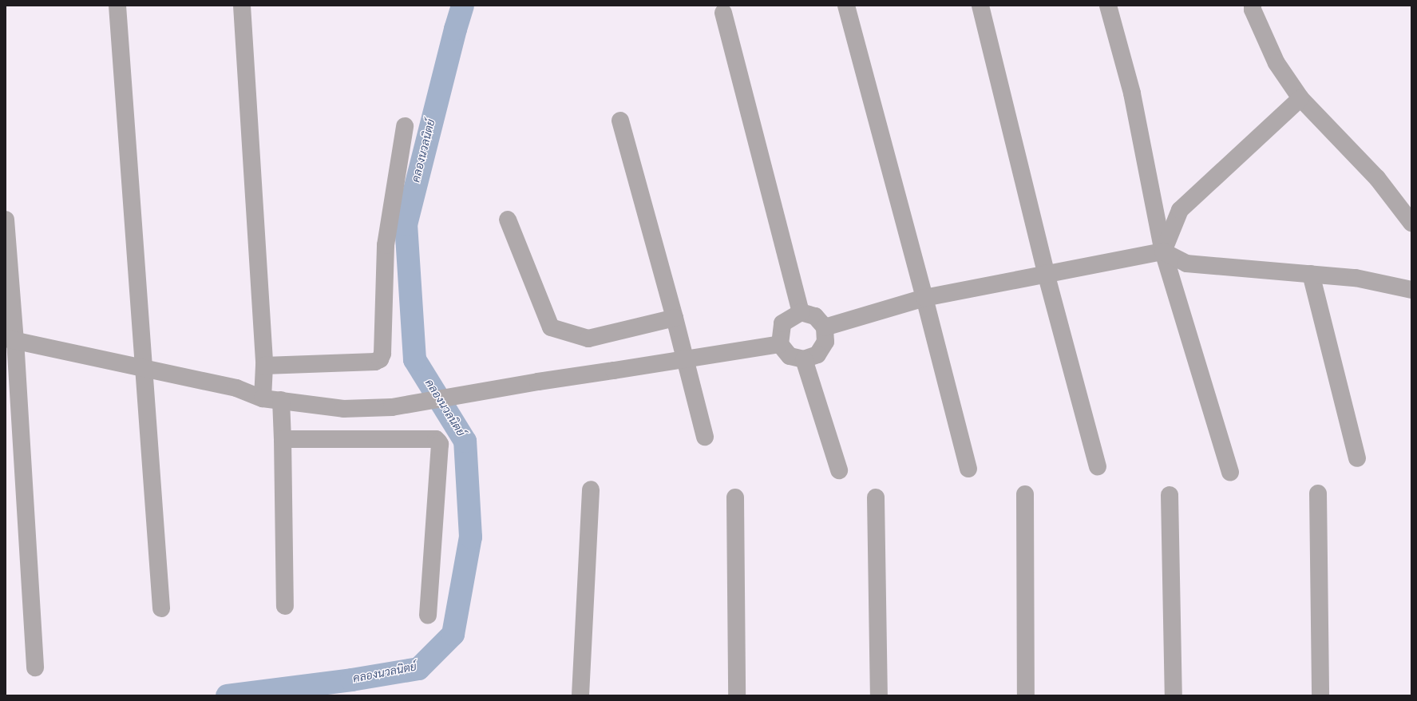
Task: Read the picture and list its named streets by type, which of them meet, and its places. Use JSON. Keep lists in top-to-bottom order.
{
  "water": ["คลองนวลนิตย์"]
}
